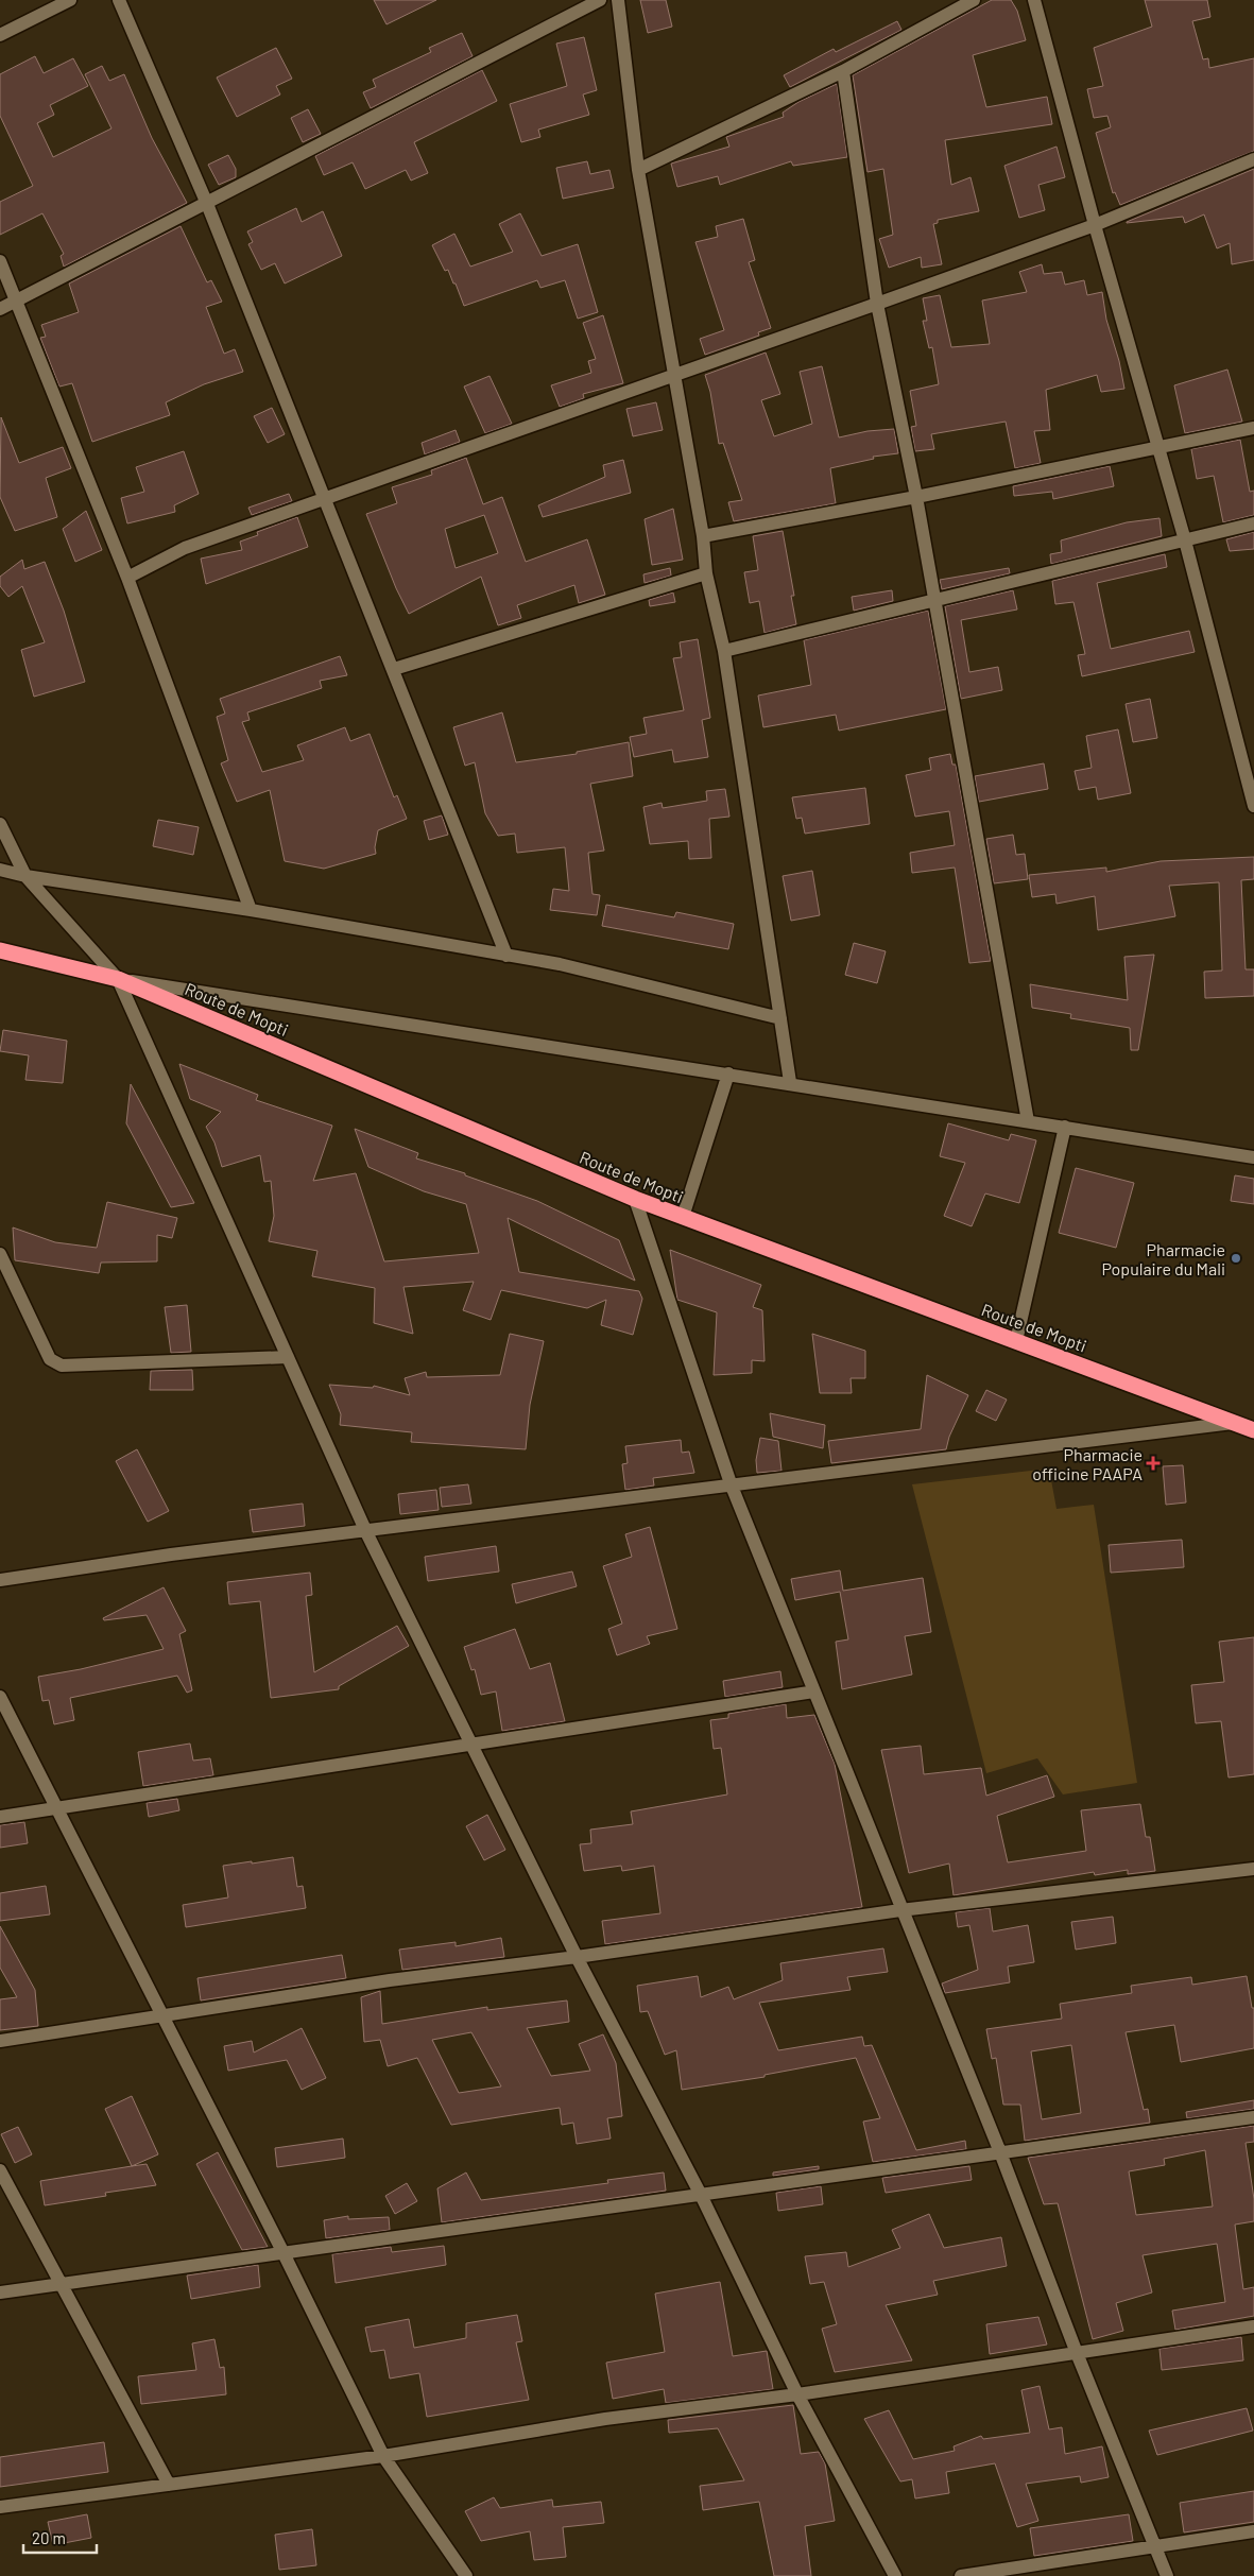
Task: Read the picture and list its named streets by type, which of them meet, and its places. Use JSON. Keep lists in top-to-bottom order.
{
  "streets": {
    "highway": ["Route de Mopti"]
  },
  "places": {
    "other": ["Pharmacie Populaire du Mali"],
    "health": ["Pharmacie officine PAAPA"]
  },
  "scale_bar": "20 m"
}
